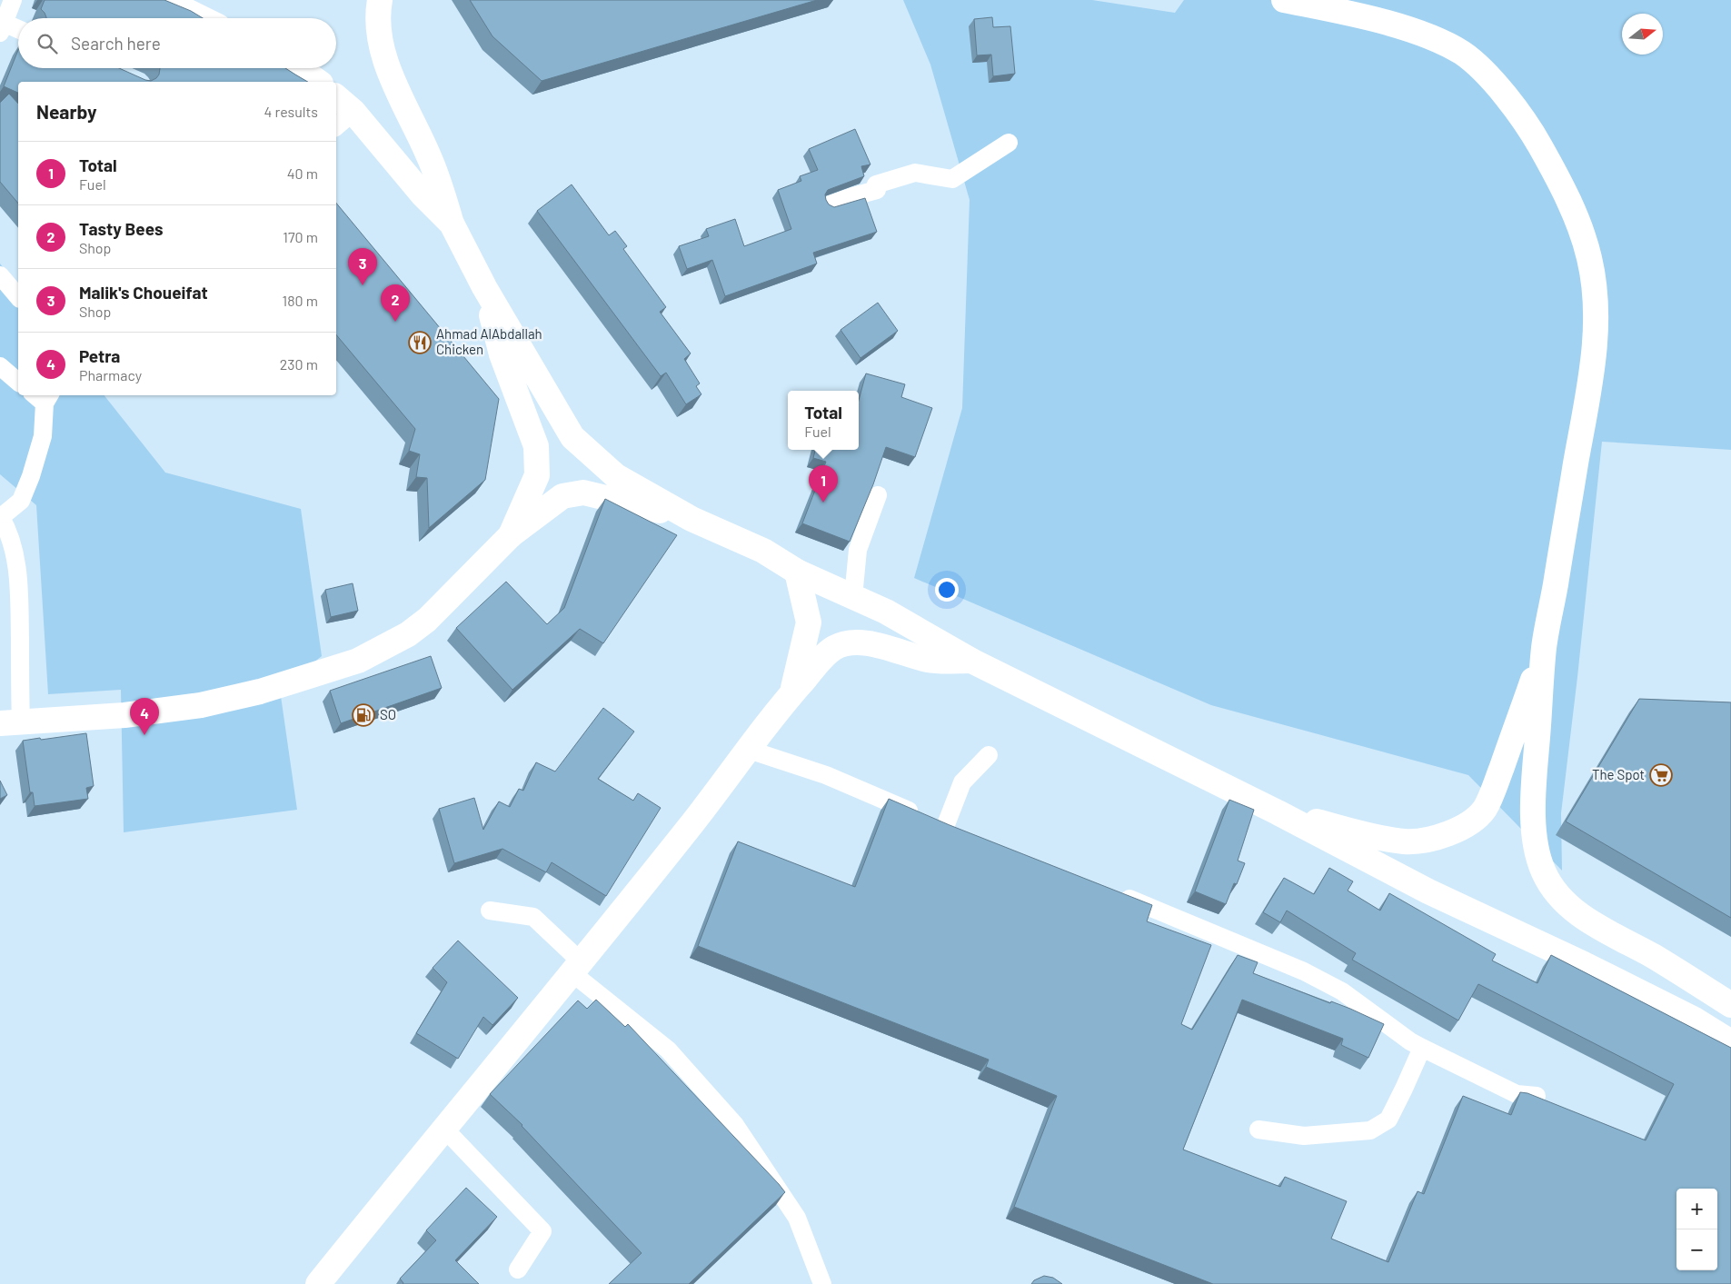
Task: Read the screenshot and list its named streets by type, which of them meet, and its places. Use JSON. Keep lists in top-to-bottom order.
{
  "places": {
    "restaurant": ["Ahmad AlAbdallah Chicken"],
    "fuel station": ["SO"],
    "supermarket": ["The Spot"]
  },
  "north": "right",
  "page": {
    "search": "Search here",
    "heading": ["Nearby", "4 results"],
    "list": [
      {
        "mark": "1",
        "name": "Total",
        "note": "Fuel",
        "value": "40 m"
      },
      {
        "mark": "2",
        "name": "Tasty Bees",
        "note": "Shop",
        "value": "170 m"
      },
      {
        "mark": "3",
        "name": "Malik's Choueifat",
        "note": "Shop",
        "value": "180 m"
      },
      {
        "mark": "4",
        "name": "Petra",
        "note": "Pharmacy",
        "value": "230 m"
      }
    ],
    "pins": [
      "3",
      "2",
      "1",
      "4"
    ],
    "popup": ["Total", "Fuel"],
    "map_buttons": ["+", "−"]
  }
}
